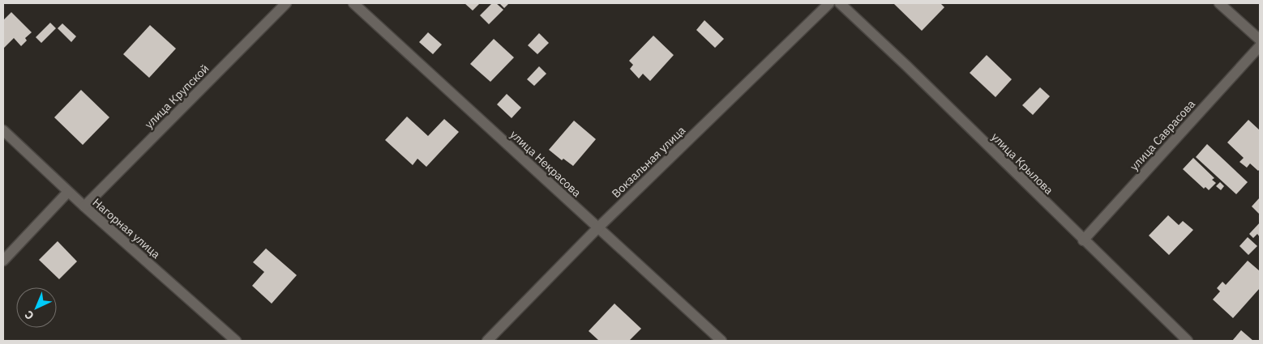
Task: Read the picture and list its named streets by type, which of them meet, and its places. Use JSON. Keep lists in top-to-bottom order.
{
  "streets": {
    "street": [
      "улица Крупской",
      "улица Саврасова",
      "Вокзальная улица",
      "улица Некрасова",
      "улица Крылова",
      "Нагорная улица"
    ]
  },
  "crossings": [
    ["улица Крупской", "Нагорная улица"],
    ["улица Саврасова", "улица Крылова"],
    ["Вокзальная улица", "улица Некрасова"]
  ],
  "north": "bottom left"
}
